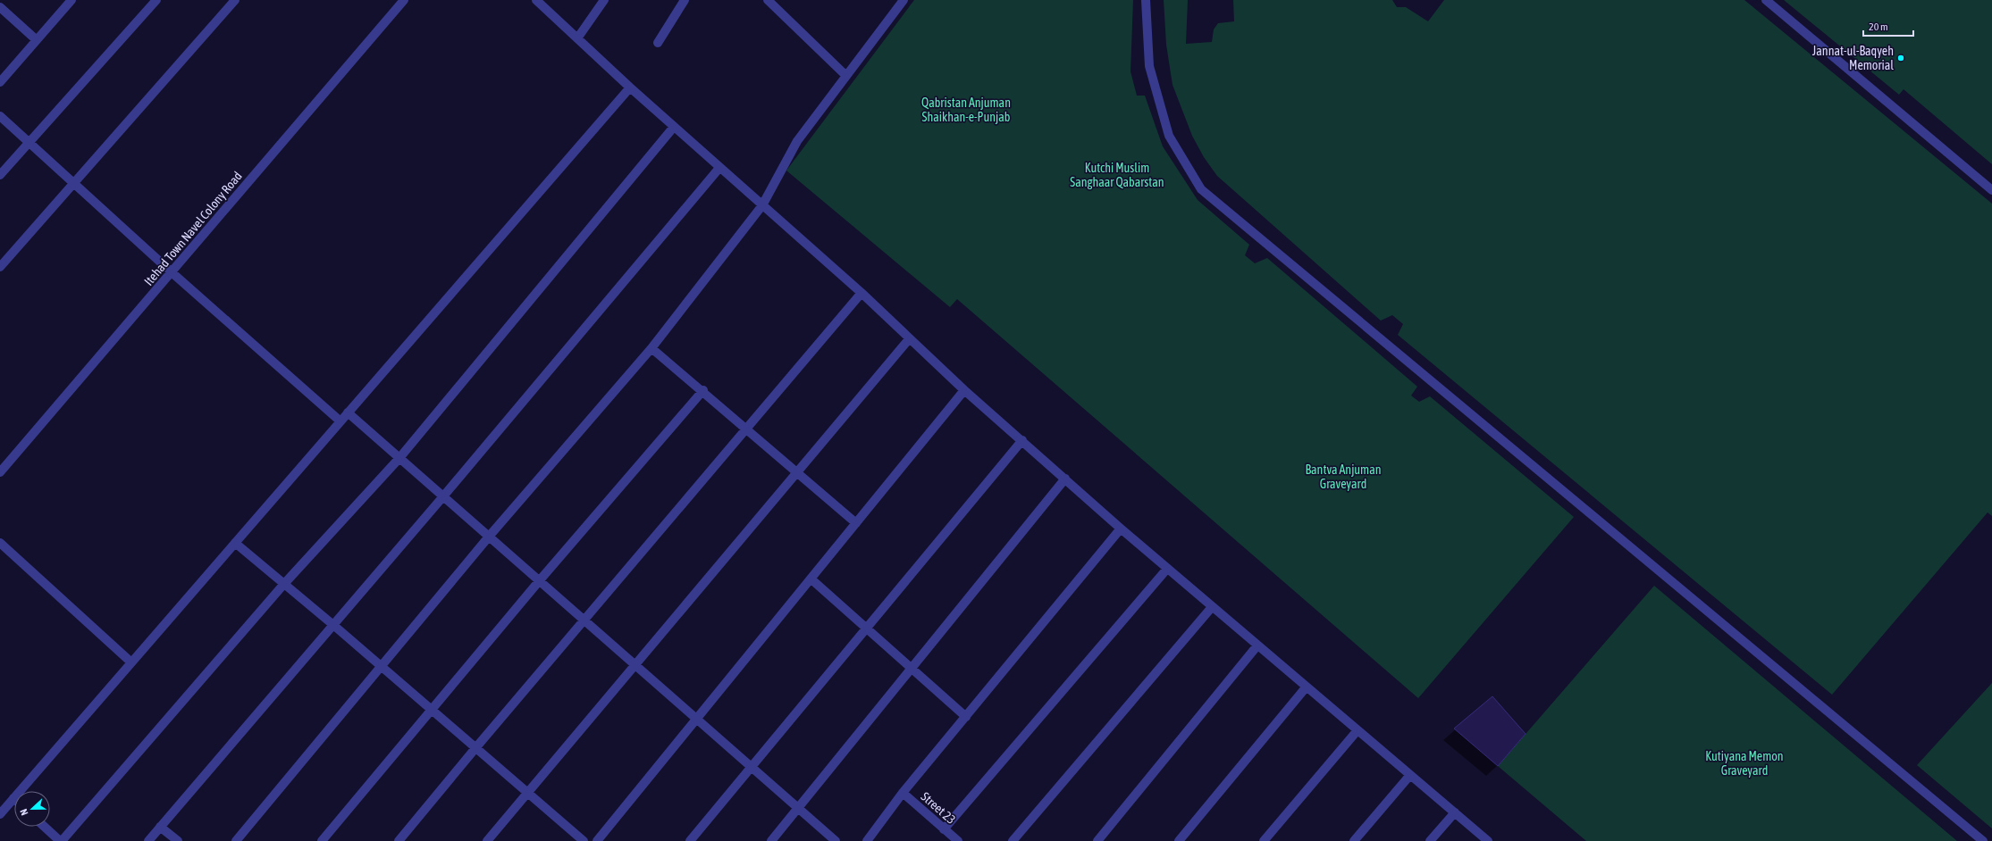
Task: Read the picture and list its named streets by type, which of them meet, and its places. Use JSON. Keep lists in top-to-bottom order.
{
  "streets": {
    "street": ["Itehad Town Navel Colony Road", "Street 23"]
  },
  "parks": [
    "Qabristan Anjuman Shaikhan-e-Punjab",
    "Kutchi Muslim Sanghaar Qabarstan",
    "Bantva Anjuman Graveyard",
    "Kutiyana Memon Graveyard"
  ],
  "places": ["Jannat-ul-Baqyeh Memorial"],
  "scale_bar": "20 m",
  "north": "left"
}
